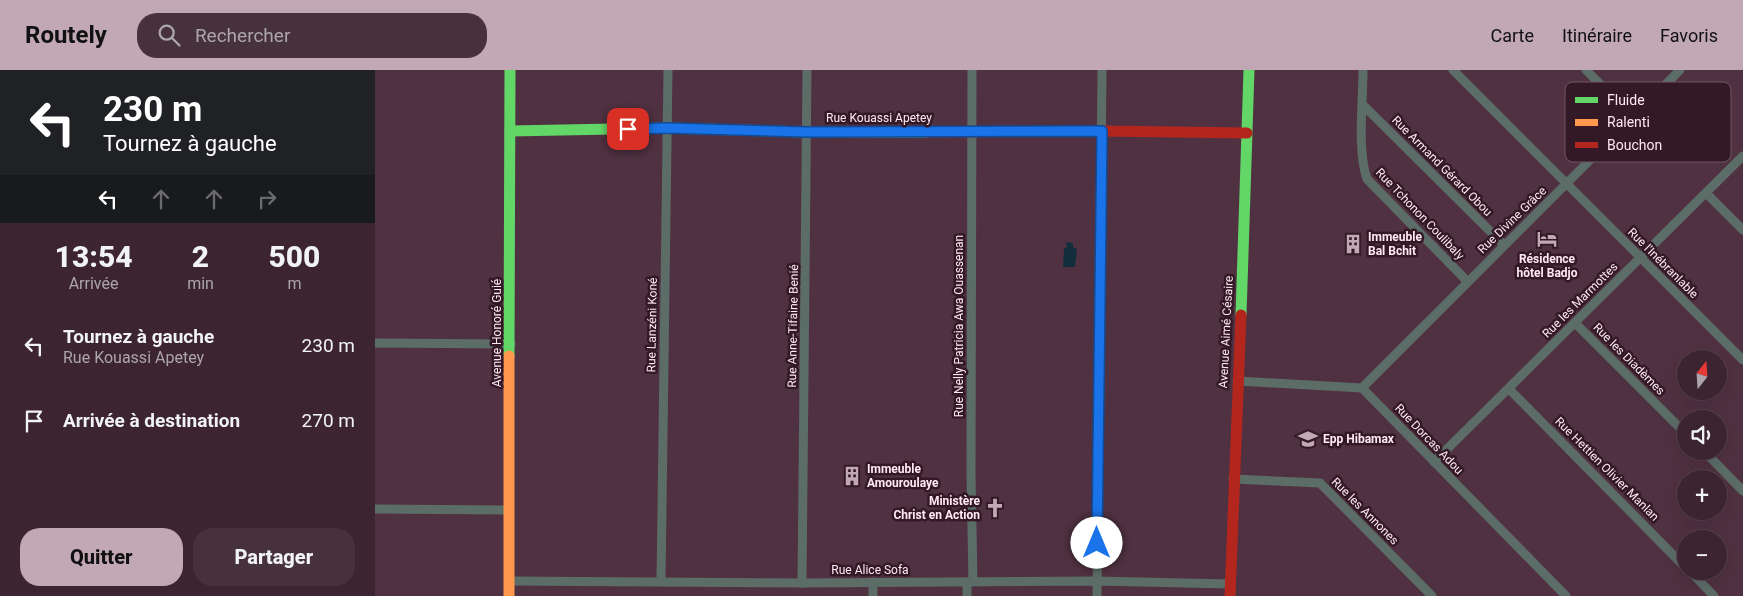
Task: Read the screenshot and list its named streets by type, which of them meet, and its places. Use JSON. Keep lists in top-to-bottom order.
{
  "streets": {
    "street": [
      "Rue Kouassi Apetey",
      "Rue Armand Gérard Obou",
      "Rue Tchonon Coulibaly",
      "Rue Divine Grâce",
      "Rue l'Inébranlable",
      "Rue les Marmottes",
      "Rue Lanzéni Koné",
      "Rue Anne-Tifaine Benié",
      "Rue Nelly Patricia Awa Ouassenan",
      "Avenue Aimé Césaire",
      "Avenue Honoré Guié",
      "Rue les Diadèmes",
      "Rue Dorcas Adou",
      "Rue Hettien Olivier Manlan",
      "Rue les Annones",
      "Rue Alice Sofa"
    ]
  },
  "crossings": [
    ["Rue Kouassi Apetey", "Rue Lanzéni Koné"],
    ["Rue Kouassi Apetey", "Rue Anne-Tifaine Benié"],
    ["Rue Kouassi Apetey", "Rue Nelly Patricia Awa Ouassenan"],
    ["Rue Kouassi Apetey", "Avenue Aimé Césaire"],
    ["Rue Kouassi Apetey", "Avenue Honoré Guié"],
    ["Rue Armand Gérard Obou", "Rue Tchonon Coulibaly"],
    ["Rue Armand Gérard Obou", "Rue Divine Grâce"],
    ["Rue Tchonon Coulibaly", "Rue Divine Grâce"],
    ["Rue Divine Grâce", "Rue l'Inébranlable"],
    ["Rue Divine Grâce", "Rue Dorcas Adou"],
    ["Rue l'Inébranlable", "Rue les Marmottes"],
    ["Rue les Marmottes", "Rue les Diadèmes"],
    ["Rue les Marmottes", "Rue Dorcas Adou"],
    ["Rue les Marmottes", "Rue Hettien Olivier Manlan"],
    ["Rue Lanzéni Koné", "Rue Alice Sofa"],
    ["Rue Anne-Tifaine Benié", "Rue Alice Sofa"],
    ["Rue Nelly Patricia Awa Ouassenan", "Rue Alice Sofa"],
    ["Avenue Aimé Césaire", "Rue les Annones"],
    ["Avenue Aimé Césaire", "Rue Alice Sofa"],
    ["Avenue Honoré Guié", "Rue Alice Sofa"]
  ],
  "places": {
    "hotel": ["Résidence hôtel Badjo"],
    "building": ["Immeuble Bal Bchit", "Immeuble Amouroulaye"],
    "school or university": ["Epp Hibamax"],
    "church": ["Ministère Christ en Action"]
  },
  "legend": ["Fluide", "Ralenti", "Bouchon"],
  "north": "top",
  "page": {
    "header": "Routely",
    "search": "Rechercher",
    "nav": ["Carte", "Itinéraire", "Favoris"],
    "turn": ["230 m", "Tournez à gauche"],
    "eta": [
      "13:54",
      "Arrivée",
      "2",
      "min",
      "500",
      "m"
    ],
    "list": [
      {
        "name": "Tournez à gauche",
        "note": "Rue Kouassi Apetey",
        "value": "230 m"
      },
      {
        "name": "Arrivée à destination",
        "value": "270 m"
      }
    ],
    "map_buttons": ["+", "−"],
    "buttons": ["Quitter", "Partager"]
  }
}
